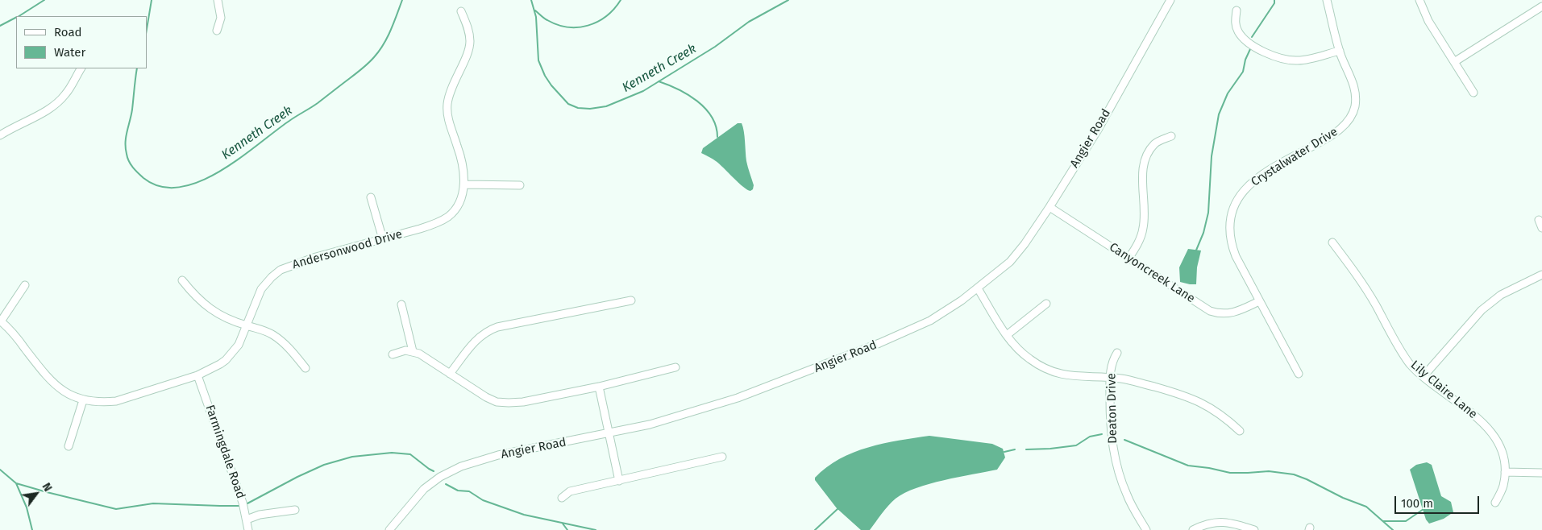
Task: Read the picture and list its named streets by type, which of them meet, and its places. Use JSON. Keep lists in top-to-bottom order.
{
  "streets": {
    "street": [
      "Angier Road",
      "Crystalwater Drive",
      "Andersonwood Drive",
      "Canyoncreek Lane",
      "Lily Claire Lane",
      "Deaton Drive",
      "Farmingdale Road"
    ]
  },
  "crossings": [
    ["Angier Road", "Canyoncreek Lane"],
    ["Crystalwater Drive", "Canyoncreek Lane"],
    ["Andersonwood Drive", "Farmingdale Road"]
  ],
  "water": ["Kenneth Creek"],
  "legend": ["Road", "Water"],
  "scale_bar": "100 m",
  "north": "top right"
}
